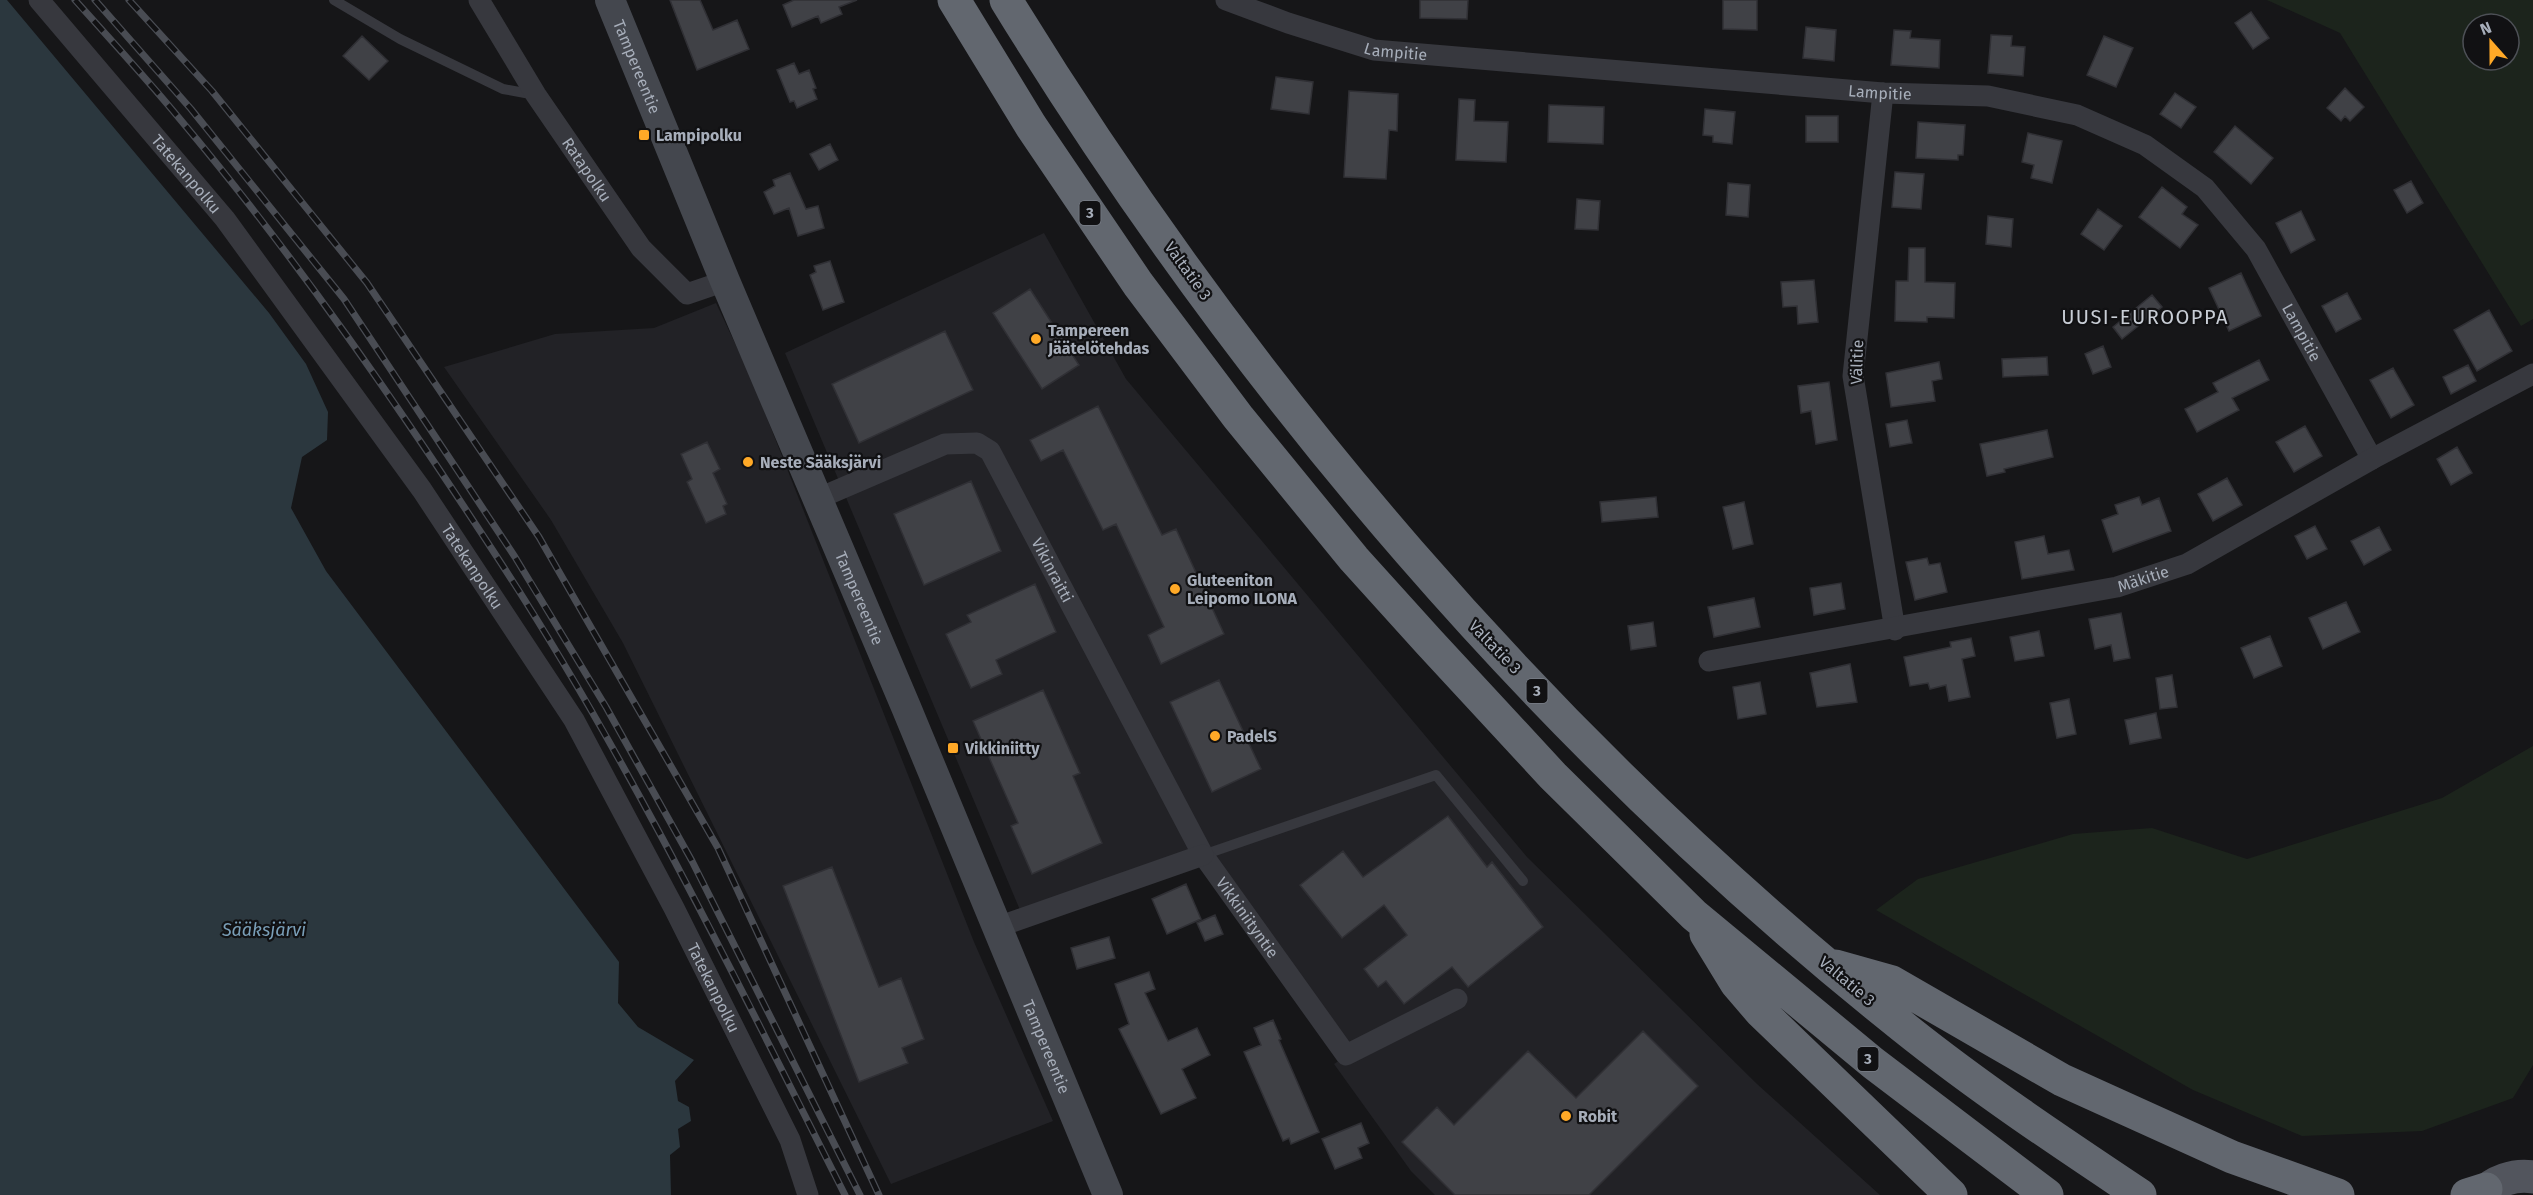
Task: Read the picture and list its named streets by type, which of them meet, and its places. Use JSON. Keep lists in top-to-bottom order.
{
  "streets": {
    "highway": ["3", "Valtatie 3"],
    "main road": ["Tampereentie"],
    "street": [
      "Lampitie",
      "Ratapolku",
      "Tatekanpolku",
      "Välitie",
      "Vikinraitti",
      "Mäkitie",
      "Vikkiniityntie"
    ]
  },
  "crossings": [
    ["Lampitie", "Välitie"],
    ["Lampitie", "Mäkitie"],
    ["Tampereentie", "Ratapolku"],
    ["Tampereentie", "Vikinraitti"],
    ["Välitie", "Mäkitie"],
    ["Vikinraitti", "Vikkiniityntie"]
  ],
  "districts": ["UUSI-EUROOPPA"],
  "water": ["Sääksjärvi"],
  "places": {
    "transit": ["Lampipolku", "Vikkiniitty"],
    "other": [
      "Tampereen Jäätelötehdas",
      "Neste Sääksjärvi",
      "Gluteeniton Leipomo ILONA",
      "PadelS",
      "Robit"
    ]
  },
  "north": "top"
}
